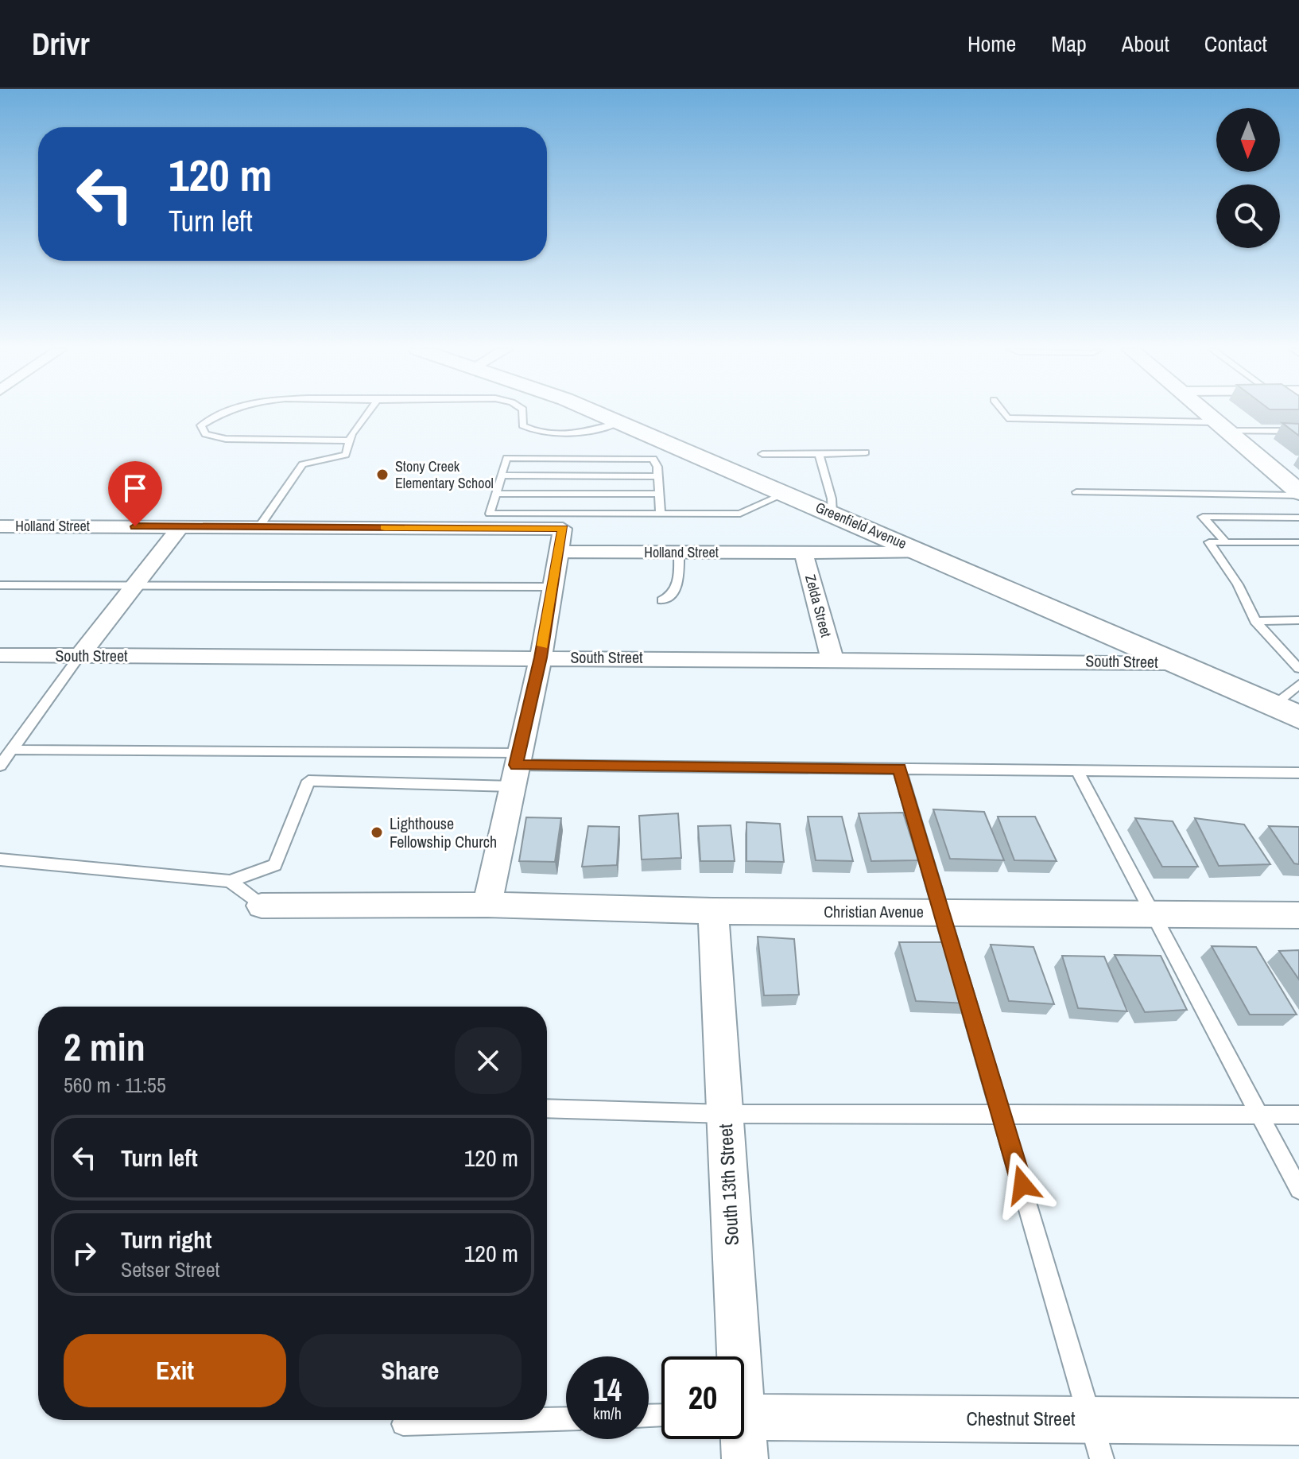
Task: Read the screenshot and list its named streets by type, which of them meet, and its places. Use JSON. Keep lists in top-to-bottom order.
{
  "streets": {
    "main road": ["Greenfield Avenue"],
    "street": [
      "Holland Street",
      "Zelda Street",
      "South Street",
      "Christian Avenue",
      "South 13th Street",
      "Chestnut Street"
    ]
  },
  "crossings": [
    ["Greenfield Avenue", "Holland Street"],
    ["Greenfield Avenue", "South Street"],
    ["Holland Street", "Zelda Street"],
    ["Zelda Street", "South Street"],
    ["Christian Avenue", "South 13th Street"]
  ],
  "places": ["Stony Creek Elementary School", "Lighthouse Fellowship Church"],
  "north": "bottom",
  "page": {
    "header": "Drivr",
    "nav": [
      "Home",
      "Map",
      "About",
      "Contact"
    ],
    "turn": ["120 m", "Turn left"],
    "heading": ["2 min", "560 m · 11:55"],
    "list": [
      {
        "name": "Turn left",
        "value": "120 m"
      },
      {
        "name": "Turn right",
        "note": "Setser Street",
        "value": "120 m"
      }
    ],
    "buttons": ["Exit", "Share"],
    "speed": "14 km/h",
    "limit": "20"
  }
}
